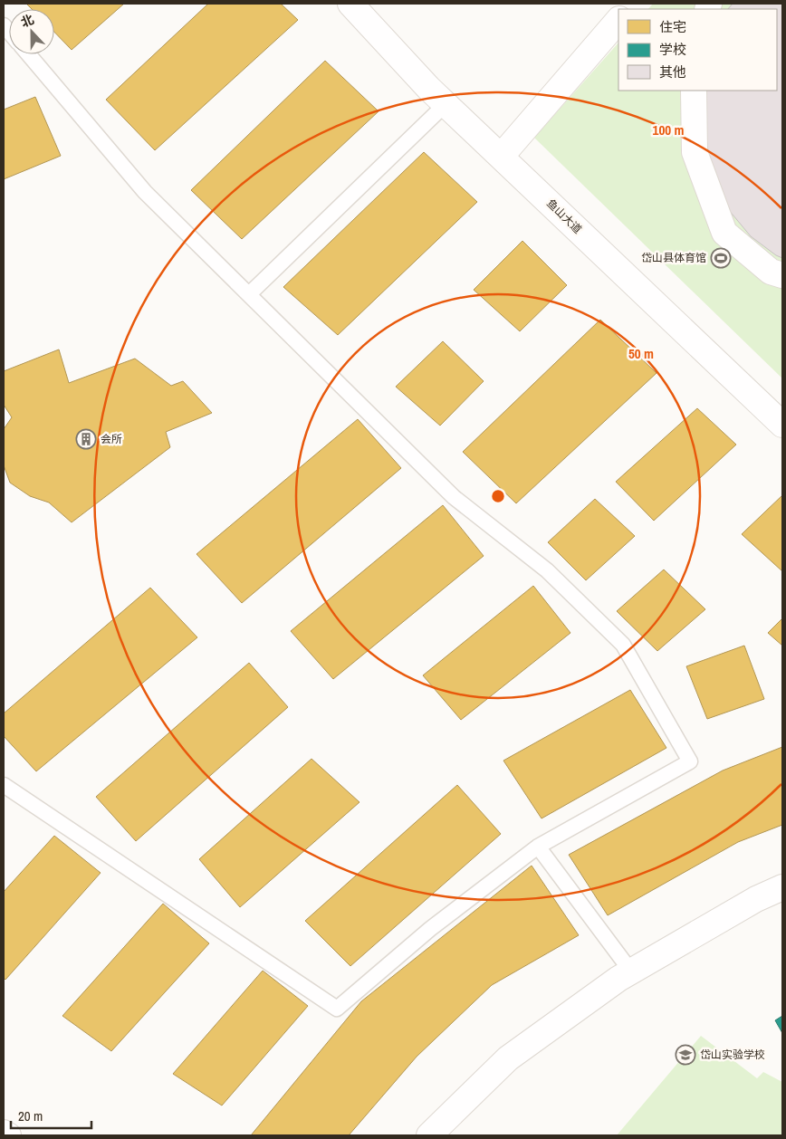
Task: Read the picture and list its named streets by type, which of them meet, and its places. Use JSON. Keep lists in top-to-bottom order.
{
  "streets": {
    "street": ["鱼山大道"]
  },
  "places": {
    "sports": ["岱山县体育馆"],
    "building": ["会所"],
    "school or university": ["岱山实验学校"]
  },
  "legend": ["住宅", "学校", "其他"],
  "scale_bar": "20 m",
  "north": "top",
  "rings": ["100 m", "50 m"]
}
